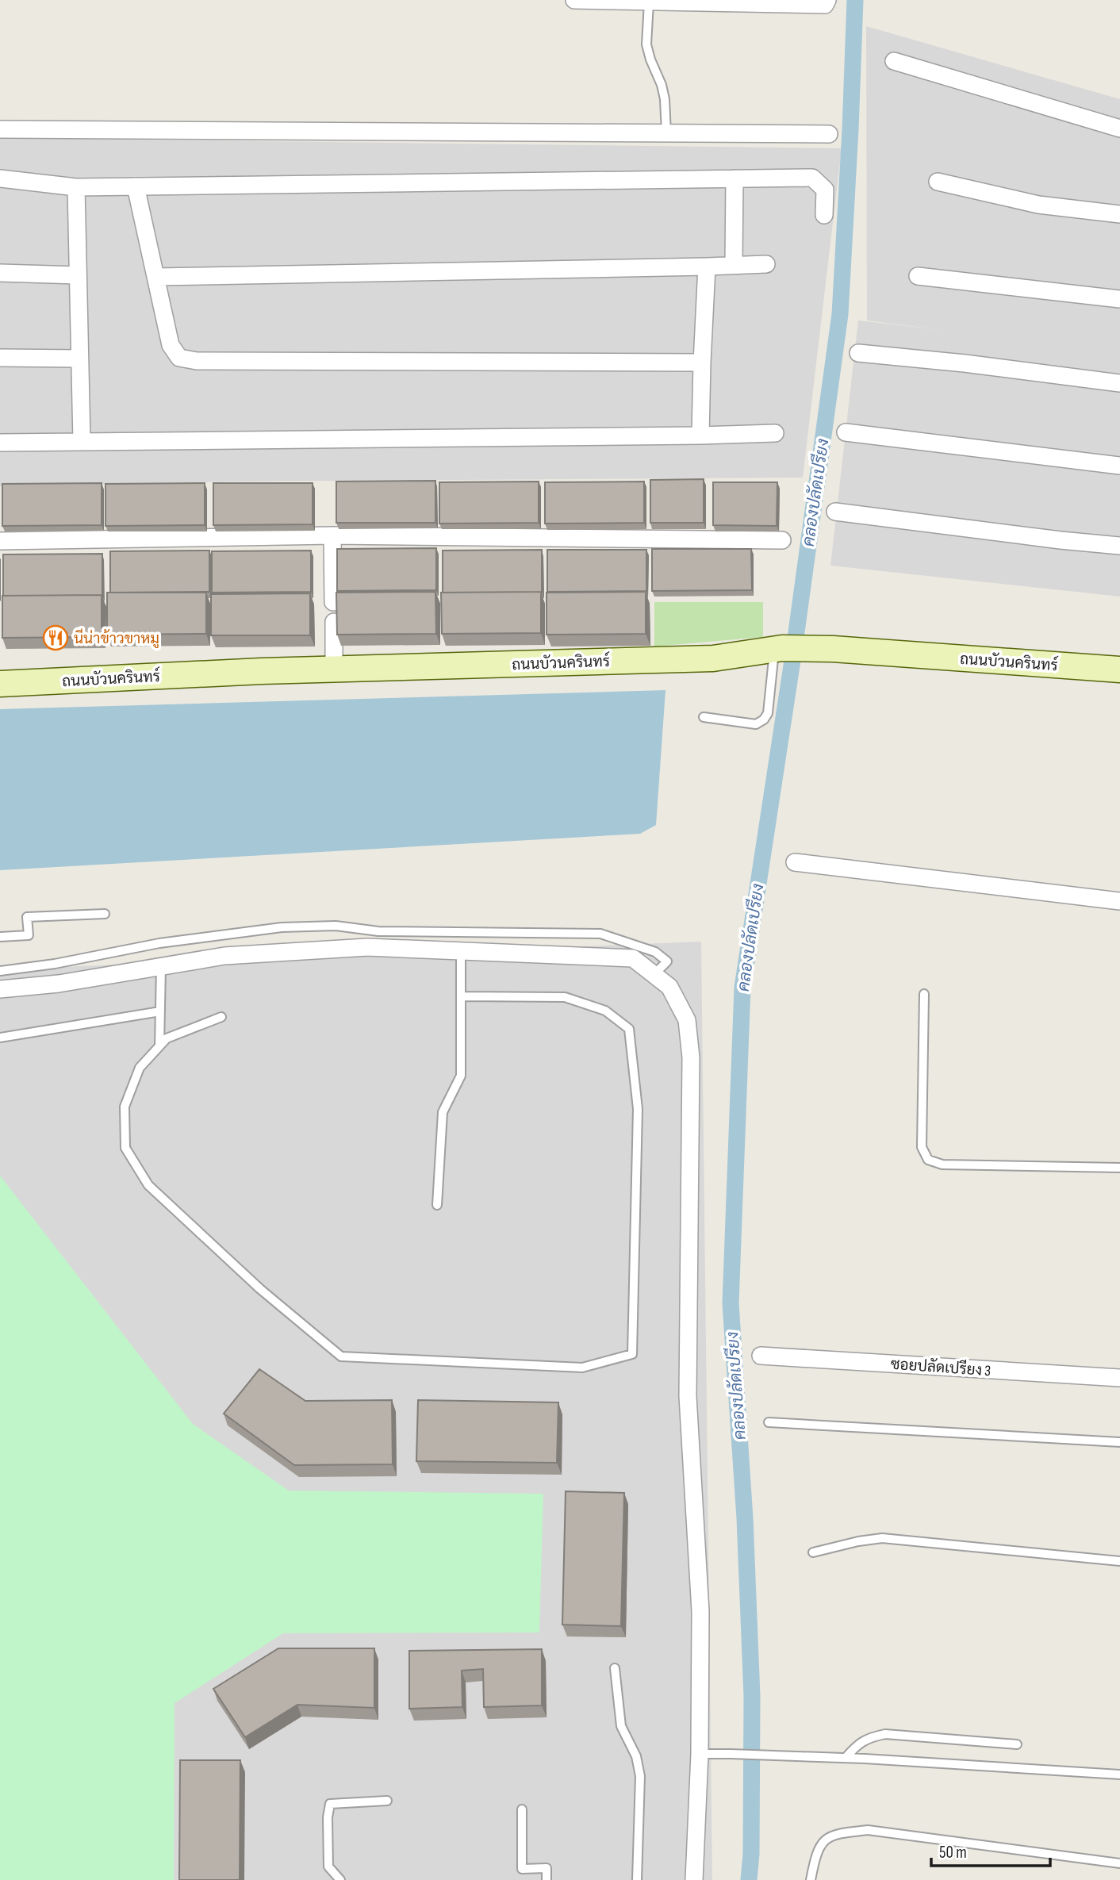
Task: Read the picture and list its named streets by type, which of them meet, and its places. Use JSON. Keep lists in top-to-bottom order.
{
  "streets": {
    "street": ["ถนนบัวนครินทร์", "ซอยปลัดเปรียง 3"]
  },
  "water": ["คลองปลัดเปรียง"],
  "places": {
    "restaurant": ["นีน่าข้าวขาหมู"]
  },
  "scale_bar": "50 m"
}
